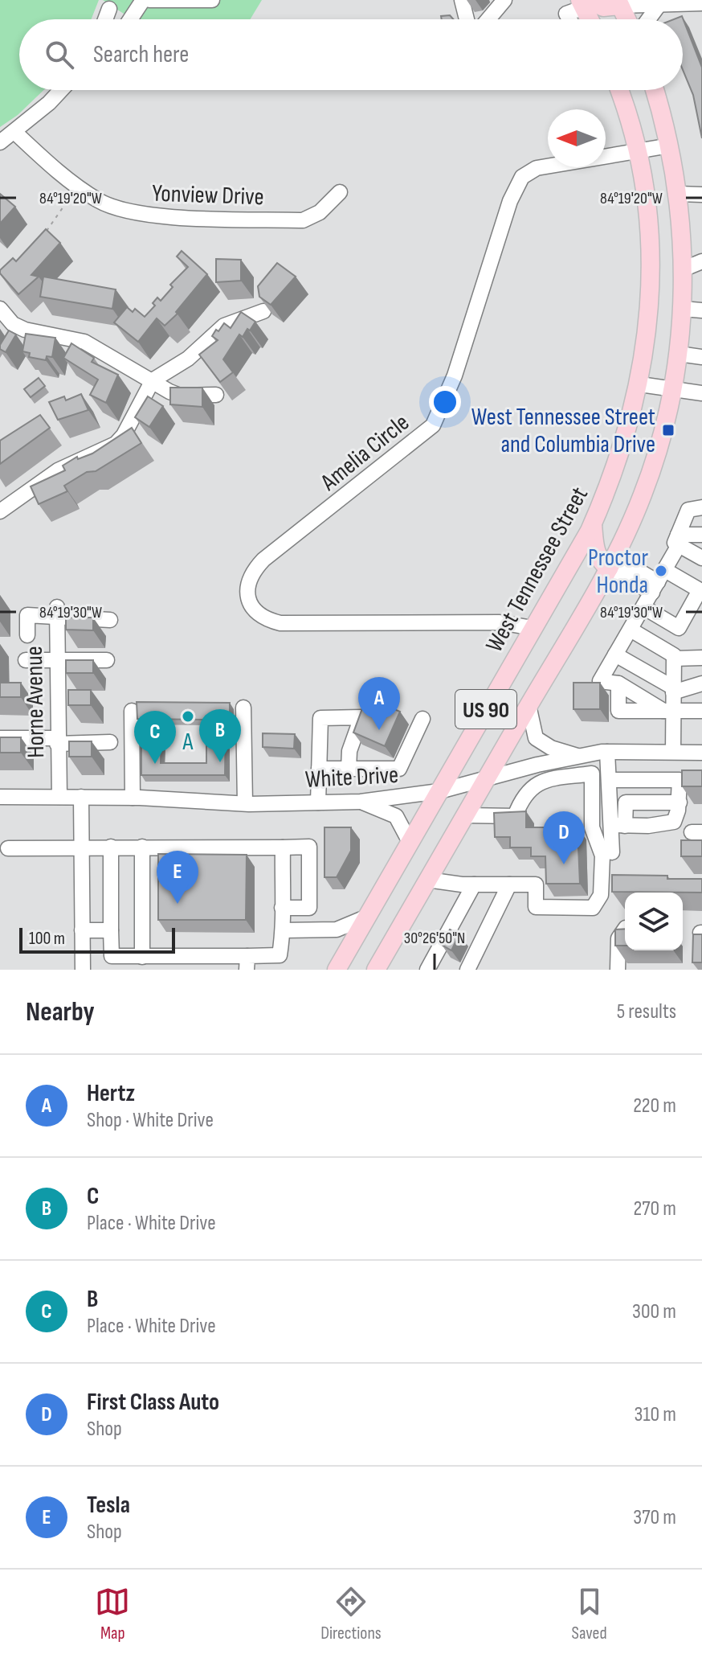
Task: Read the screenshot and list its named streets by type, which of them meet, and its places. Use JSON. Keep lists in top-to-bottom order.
{
  "streets": {
    "main road": ["West Tennessee Street", "US 90"],
    "street": [
      "Yonview Drive",
      "Amelia Circle",
      "Horne Avenue",
      "White Drive"
    ]
  },
  "crossings": [
    ["Amelia Circle", "West Tennessee Street"],
    ["Amelia Circle", "US 90"],
    ["West Tennessee Street", "White Drive"],
    ["Horne Avenue", "White Drive"],
    ["US 90", "White Drive"]
  ],
  "places": {
    "transit": ["West Tennessee Street and Columbia Drive"],
    "other": ["Proctor Honda", "A"]
  },
  "scale_bar": "100 m",
  "north": "left",
  "page": {
    "search": "Search here",
    "pins": [
      "A",
      "B",
      "C",
      "D",
      "E"
    ],
    "scale": "100 m",
    "heading": ["Nearby", "5 results"],
    "list": [
      {
        "mark": "A",
        "name": "Hertz",
        "note": "Shop · White Drive",
        "value": "220 m"
      },
      {
        "mark": "B",
        "name": "C",
        "note": "Place · White Drive",
        "value": "270 m"
      },
      {
        "mark": "C",
        "name": "B",
        "note": "Place · White Drive",
        "value": "300 m"
      },
      {
        "mark": "D",
        "name": "First Class Auto",
        "note": "Shop",
        "value": "310 m"
      },
      {
        "mark": "E",
        "name": "Tesla",
        "note": "Shop",
        "value": "370 m"
      }
    ],
    "nav": ["Map", "Directions", "Saved"]
  },
  "coordinates": ["84°19'20\"W", "84°19'30\"W", "30°26'50\"N"]
}
